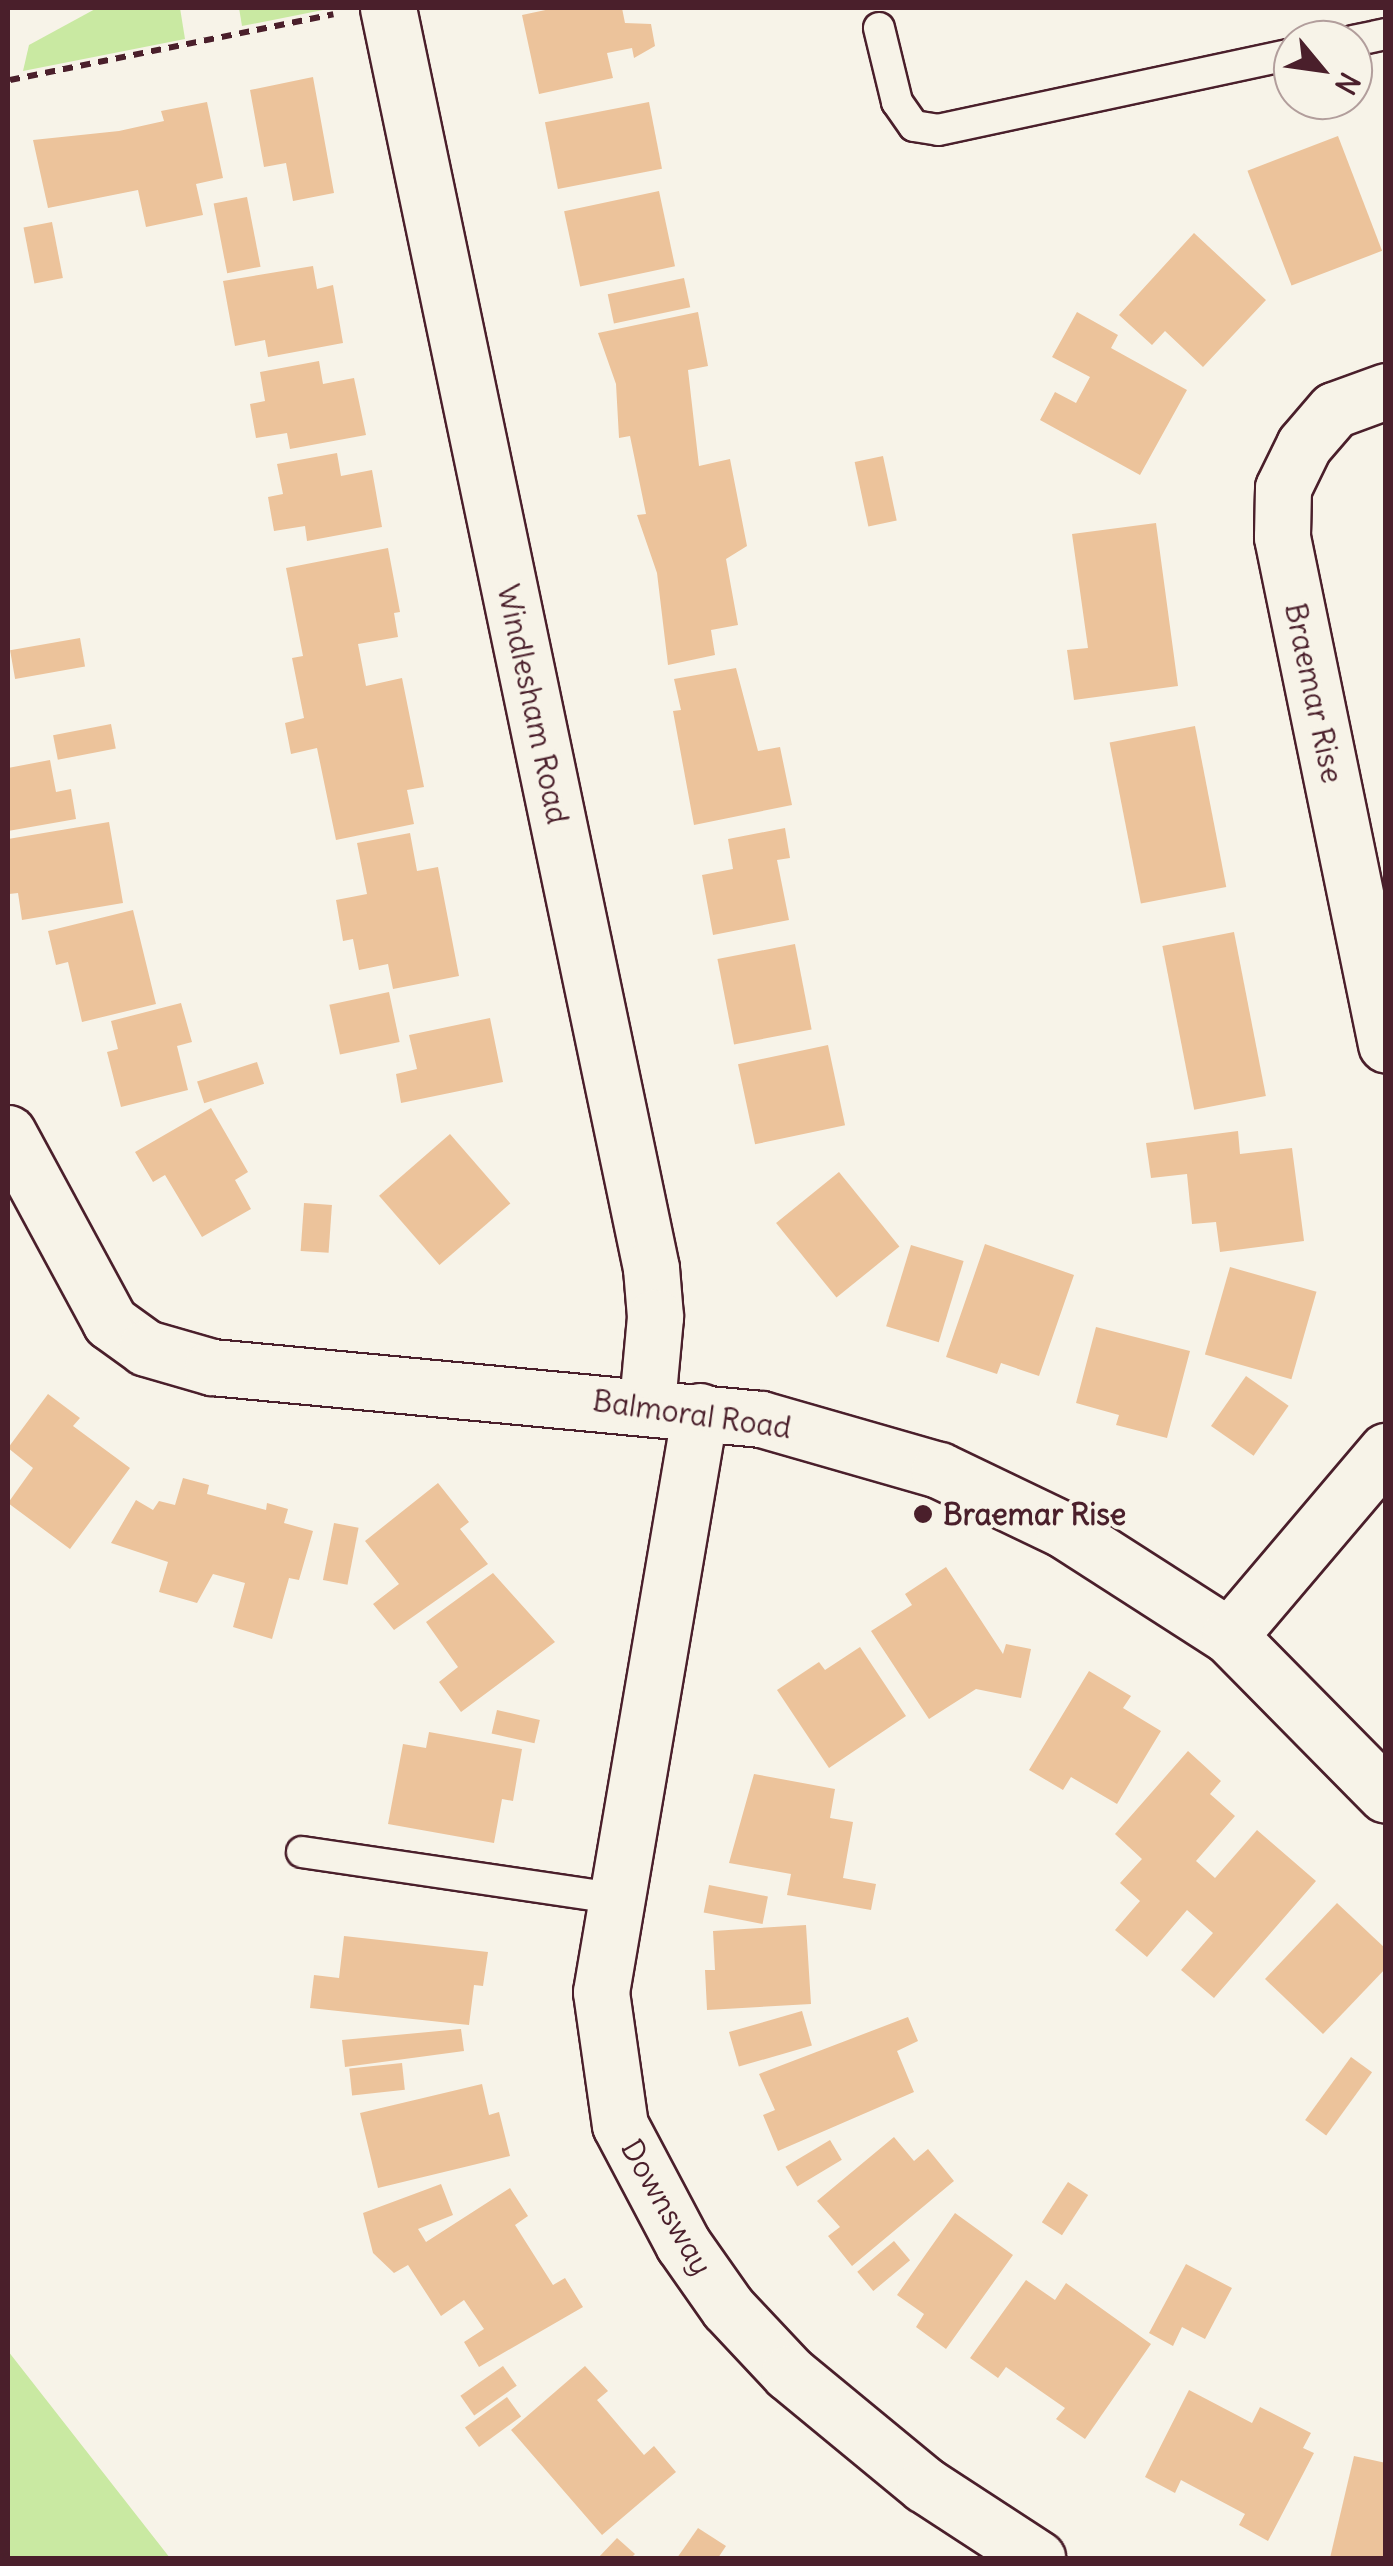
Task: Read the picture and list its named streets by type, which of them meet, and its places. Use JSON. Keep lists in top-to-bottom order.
{
  "streets": {
    "street": [
      "Braemar Rise",
      "Windlesham Road",
      "Balmoral Road",
      "Downsway"
    ]
  },
  "crossings": [
    ["Windlesham Road", "Balmoral Road"],
    ["Windlesham Road", "Downsway"],
    ["Balmoral Road", "Downsway"]
  ],
  "places": ["Braemar Rise"],
  "north": "bottom right"
}
